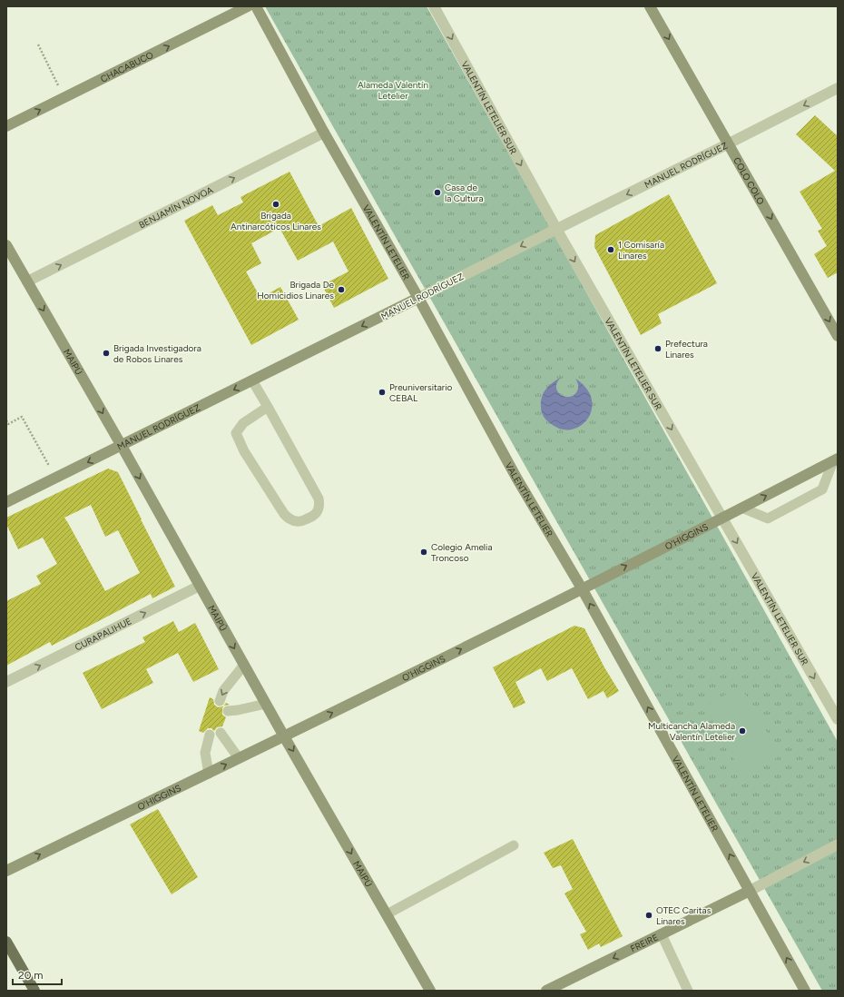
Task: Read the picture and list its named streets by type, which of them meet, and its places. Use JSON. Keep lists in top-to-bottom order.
{
  "streets": {
    "main road": [
      "CHACABUCO",
      "MANUEL RODRÍGUEZ",
      "COLO COLO",
      "VALENTÍN LETELIER",
      "MAIPÚ",
      "O'HIGGINS",
      "FREIRE"
    ],
    "street": ["VALENTÍN LETELIER SUR", "BENJAMÍN NOVOA", "CURAPALIHUE"]
  },
  "crossings": [
    ["VALENTÍN LETELIER SUR", "MANUEL RODRÍGUEZ"],
    ["VALENTÍN LETELIER SUR", "O'HIGGINS"],
    ["MANUEL RODRÍGUEZ", "COLO COLO"],
    ["MANUEL RODRÍGUEZ", "VALENTÍN LETELIER"],
    ["MANUEL RODRÍGUEZ", "MAIPÚ"],
    ["BENJAMÍN NOVOA", "VALENTÍN LETELIER"],
    ["BENJAMÍN NOVOA", "MAIPÚ"],
    ["VALENTÍN LETELIER", "O'HIGGINS"],
    ["VALENTÍN LETELIER", "FREIRE"],
    ["MAIPÚ", "O'HIGGINS"],
    ["MAIPÚ", "CURAPALIHUE"]
  ],
  "one_way": [
    "CHACABUCO",
    "VALENTÍN LETELIER SUR",
    "MANUEL RODRÍGUEZ",
    "COLO COLO",
    "BENJAMÍN NOVOA",
    "VALENTÍN LETELIER",
    "MAIPÚ",
    "O'HIGGINS",
    "CURAPALIHUE",
    "FREIRE"
  ],
  "parks": ["Alameda Valentín Letelier"],
  "places": [
    "Casa de la Cultura",
    "Brigada Antinarcóticos Linares",
    "1 Comisaría Linares",
    "Brigada De Homicidios Linares",
    "Prefectura Linares",
    "Brigada Investigadora de Robos Linares",
    "Preuniversitario CEBAL",
    "Colegio Amelia Troncoso",
    "Multicancha Alameda Valentín Letelier",
    "OTEC Caritas Linares"
  ],
  "scale_bar": "20 m"
}
